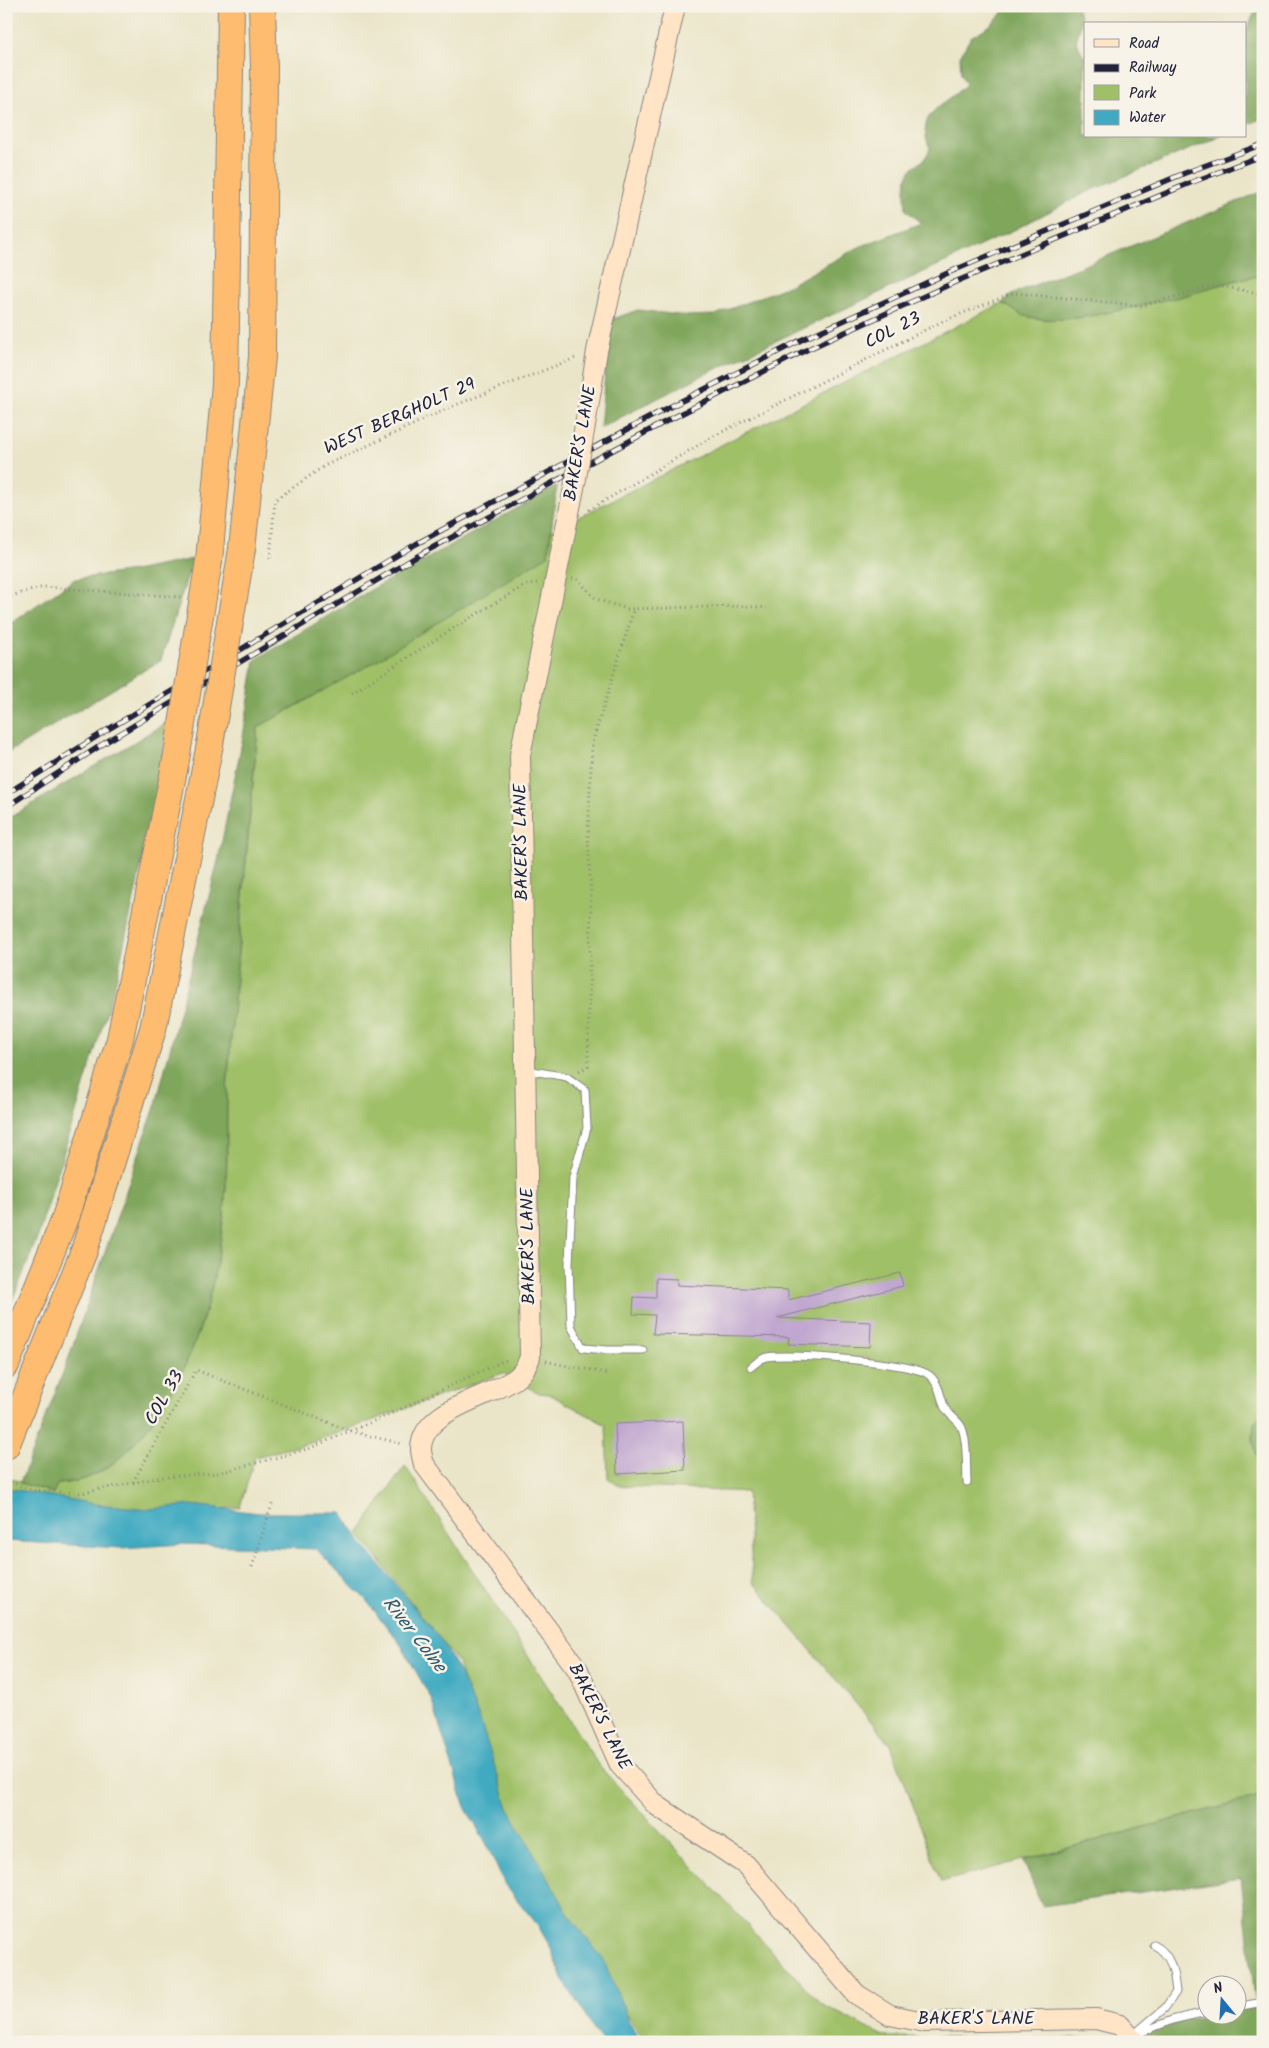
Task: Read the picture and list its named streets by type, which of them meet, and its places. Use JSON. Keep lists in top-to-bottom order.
{
  "streets": {
    "street": ["BAKER'S LANE"],
    "path": ["COL 23", "WEST BERGHOLT 29", "COL 33"]
  },
  "crossings": [
    ["COL 23", "BAKER'S LANE"],
    ["WEST BERGHOLT 29", "BAKER'S LANE"],
    ["BAKER'S LANE", "COL 33"]
  ],
  "water": ["River Colne"],
  "legend": [
    "Road",
    "Railway",
    "Park",
    "Water"
  ],
  "north": "top"
}
